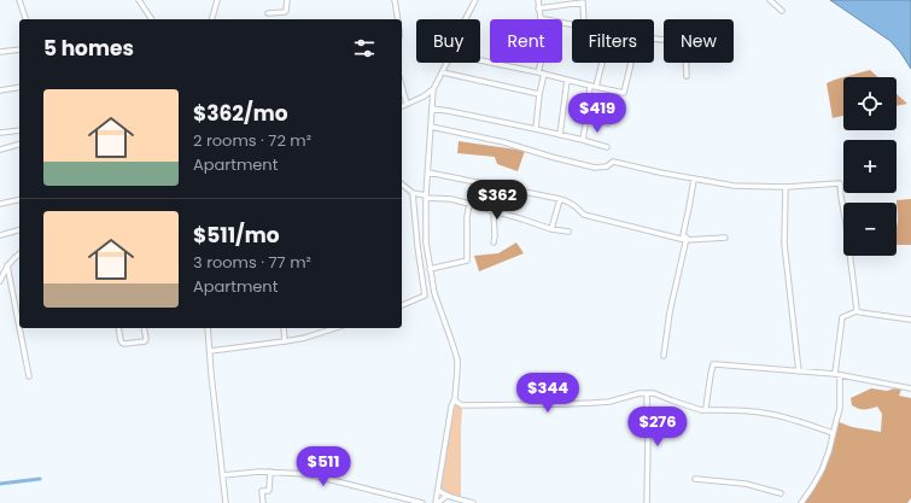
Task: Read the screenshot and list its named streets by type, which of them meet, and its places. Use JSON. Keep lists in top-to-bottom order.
{
  "page": {
    "chip": [
      "Buy",
      "Rent",
      "Filters",
      "New"
    ],
    "heading": "5 homes",
    "map_buttons": ["+", "−"],
    "list": [
      {
        "name": "$362/mo",
        "note": "2 rooms · 72 m² · Apartment"
      },
      {
        "name": "$511/mo",
        "note": "3 rooms · 77 m² · Apartment"
      }
    ],
    "price": [
      "$419",
      "$362",
      "$344",
      "$276",
      "$511"
    ]
  }
}
